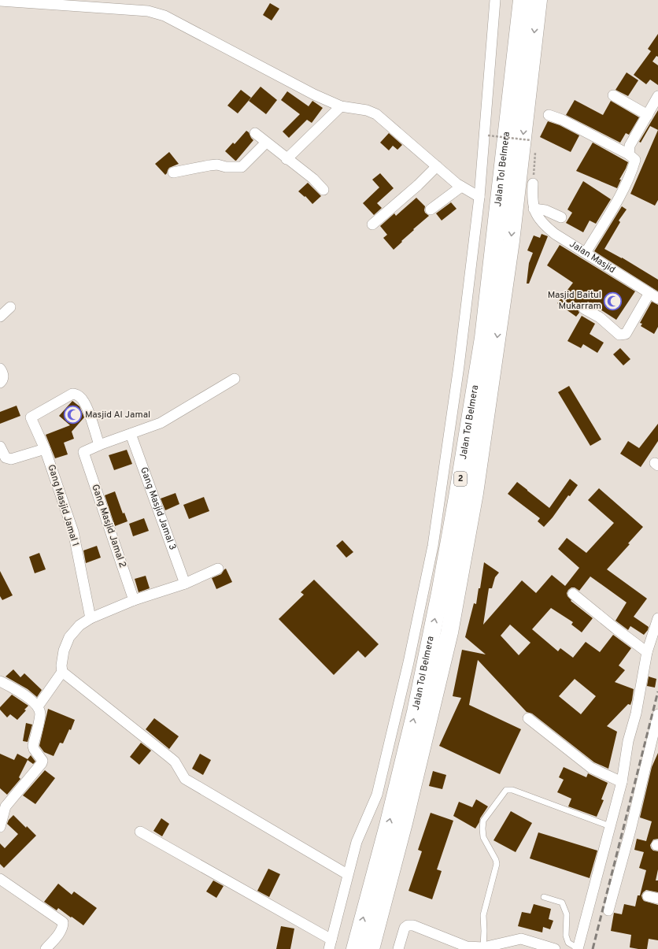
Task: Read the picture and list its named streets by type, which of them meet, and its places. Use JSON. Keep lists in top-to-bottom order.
{
  "streets": {
    "highway": ["Jalan Tol Belmera", "2"],
    "street": [
      "Jalan Masjid",
      "Gang Masjid Jamal 1",
      "Gang Masjid Jamal 3",
      "Gang Masjid Jamal 2"
    ]
  },
  "crossings": [
    ["Gang Masjid Jamal 1", "Gang Masjid Jamal 2"]
  ],
  "places": {
    "mosque": ["Masjid Baitul Mukarram", "Masjid Al Jamal"]
  }
}
